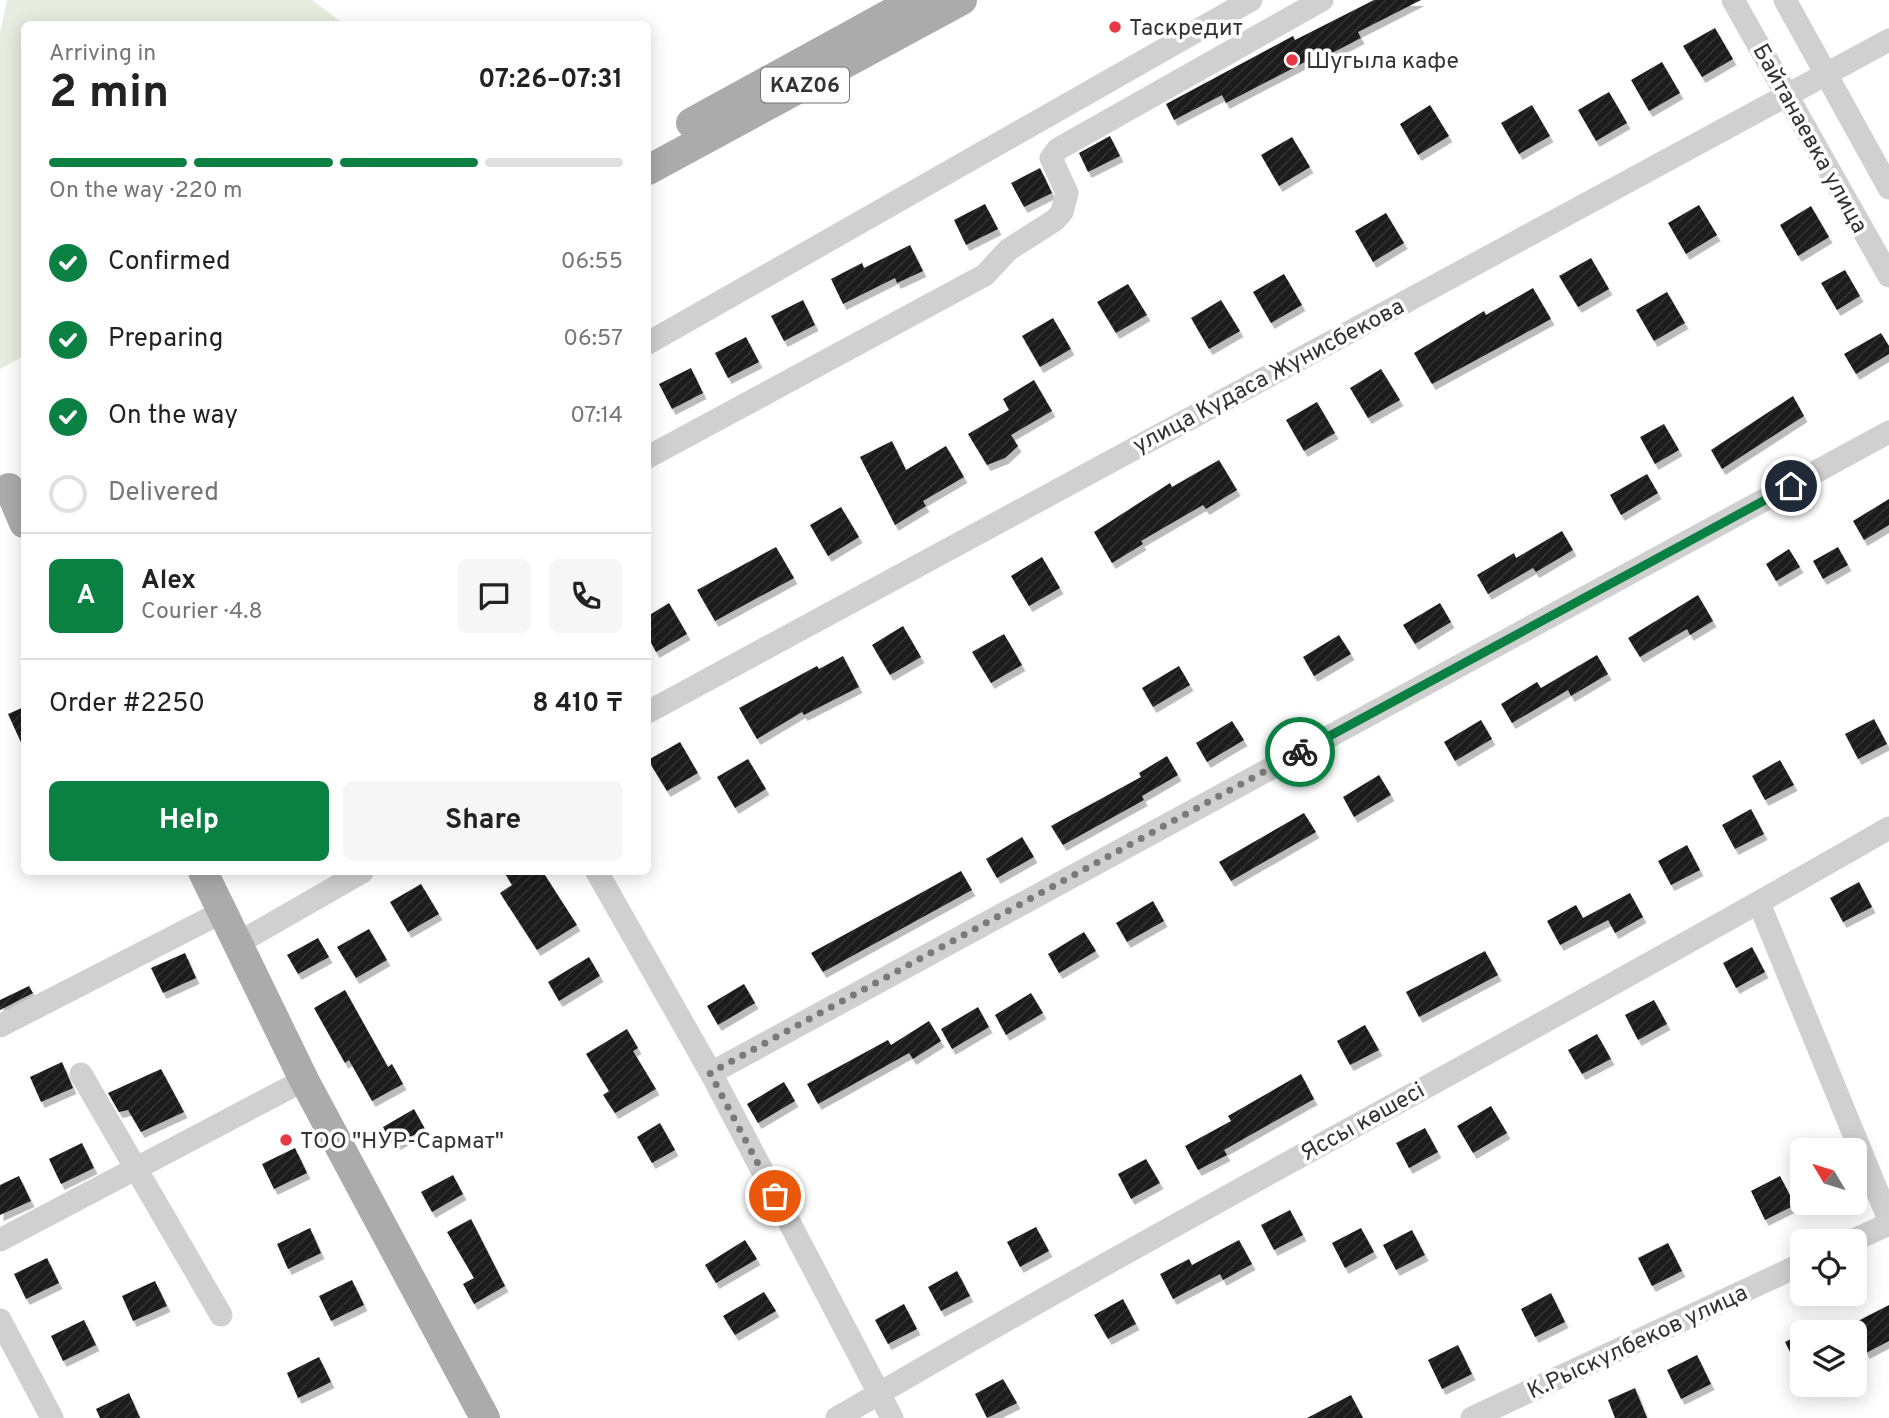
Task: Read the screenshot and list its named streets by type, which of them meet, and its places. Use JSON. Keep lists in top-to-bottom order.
{
  "streets": {
    "main road": ["KАZ06"],
    "street": [
      "Байтанаевка улица",
      "улица Кудаса Жунисбекова",
      "Яссы көшесі",
      "К.Рыскулбеков улица"
    ]
  },
  "crossings": [
    ["Байтанаевка улица", "улица Кудаса Жунисбекова"]
  ],
  "places": ["Таскредит", "Шугыла кафе", "ТОО \"НУР-Сармат\""],
  "north": "top left",
  "page": {
    "heading": ["2 min", "Arriving in", "07:26–07:31"],
    "panel": [
      "Alex",
      "Courier · 4.8",
      "Order #2250",
      "8 410 ₸"
    ],
    "bar": "On the way · 220 m",
    "list": [
      ["Confirmed", "06:55"],
      ["Preparing", "06:57"],
      ["On the way", "07:14"],
      "Delivered"
    ],
    "round": "A",
    "buttons": ["Help", "Share"]
  }
}
